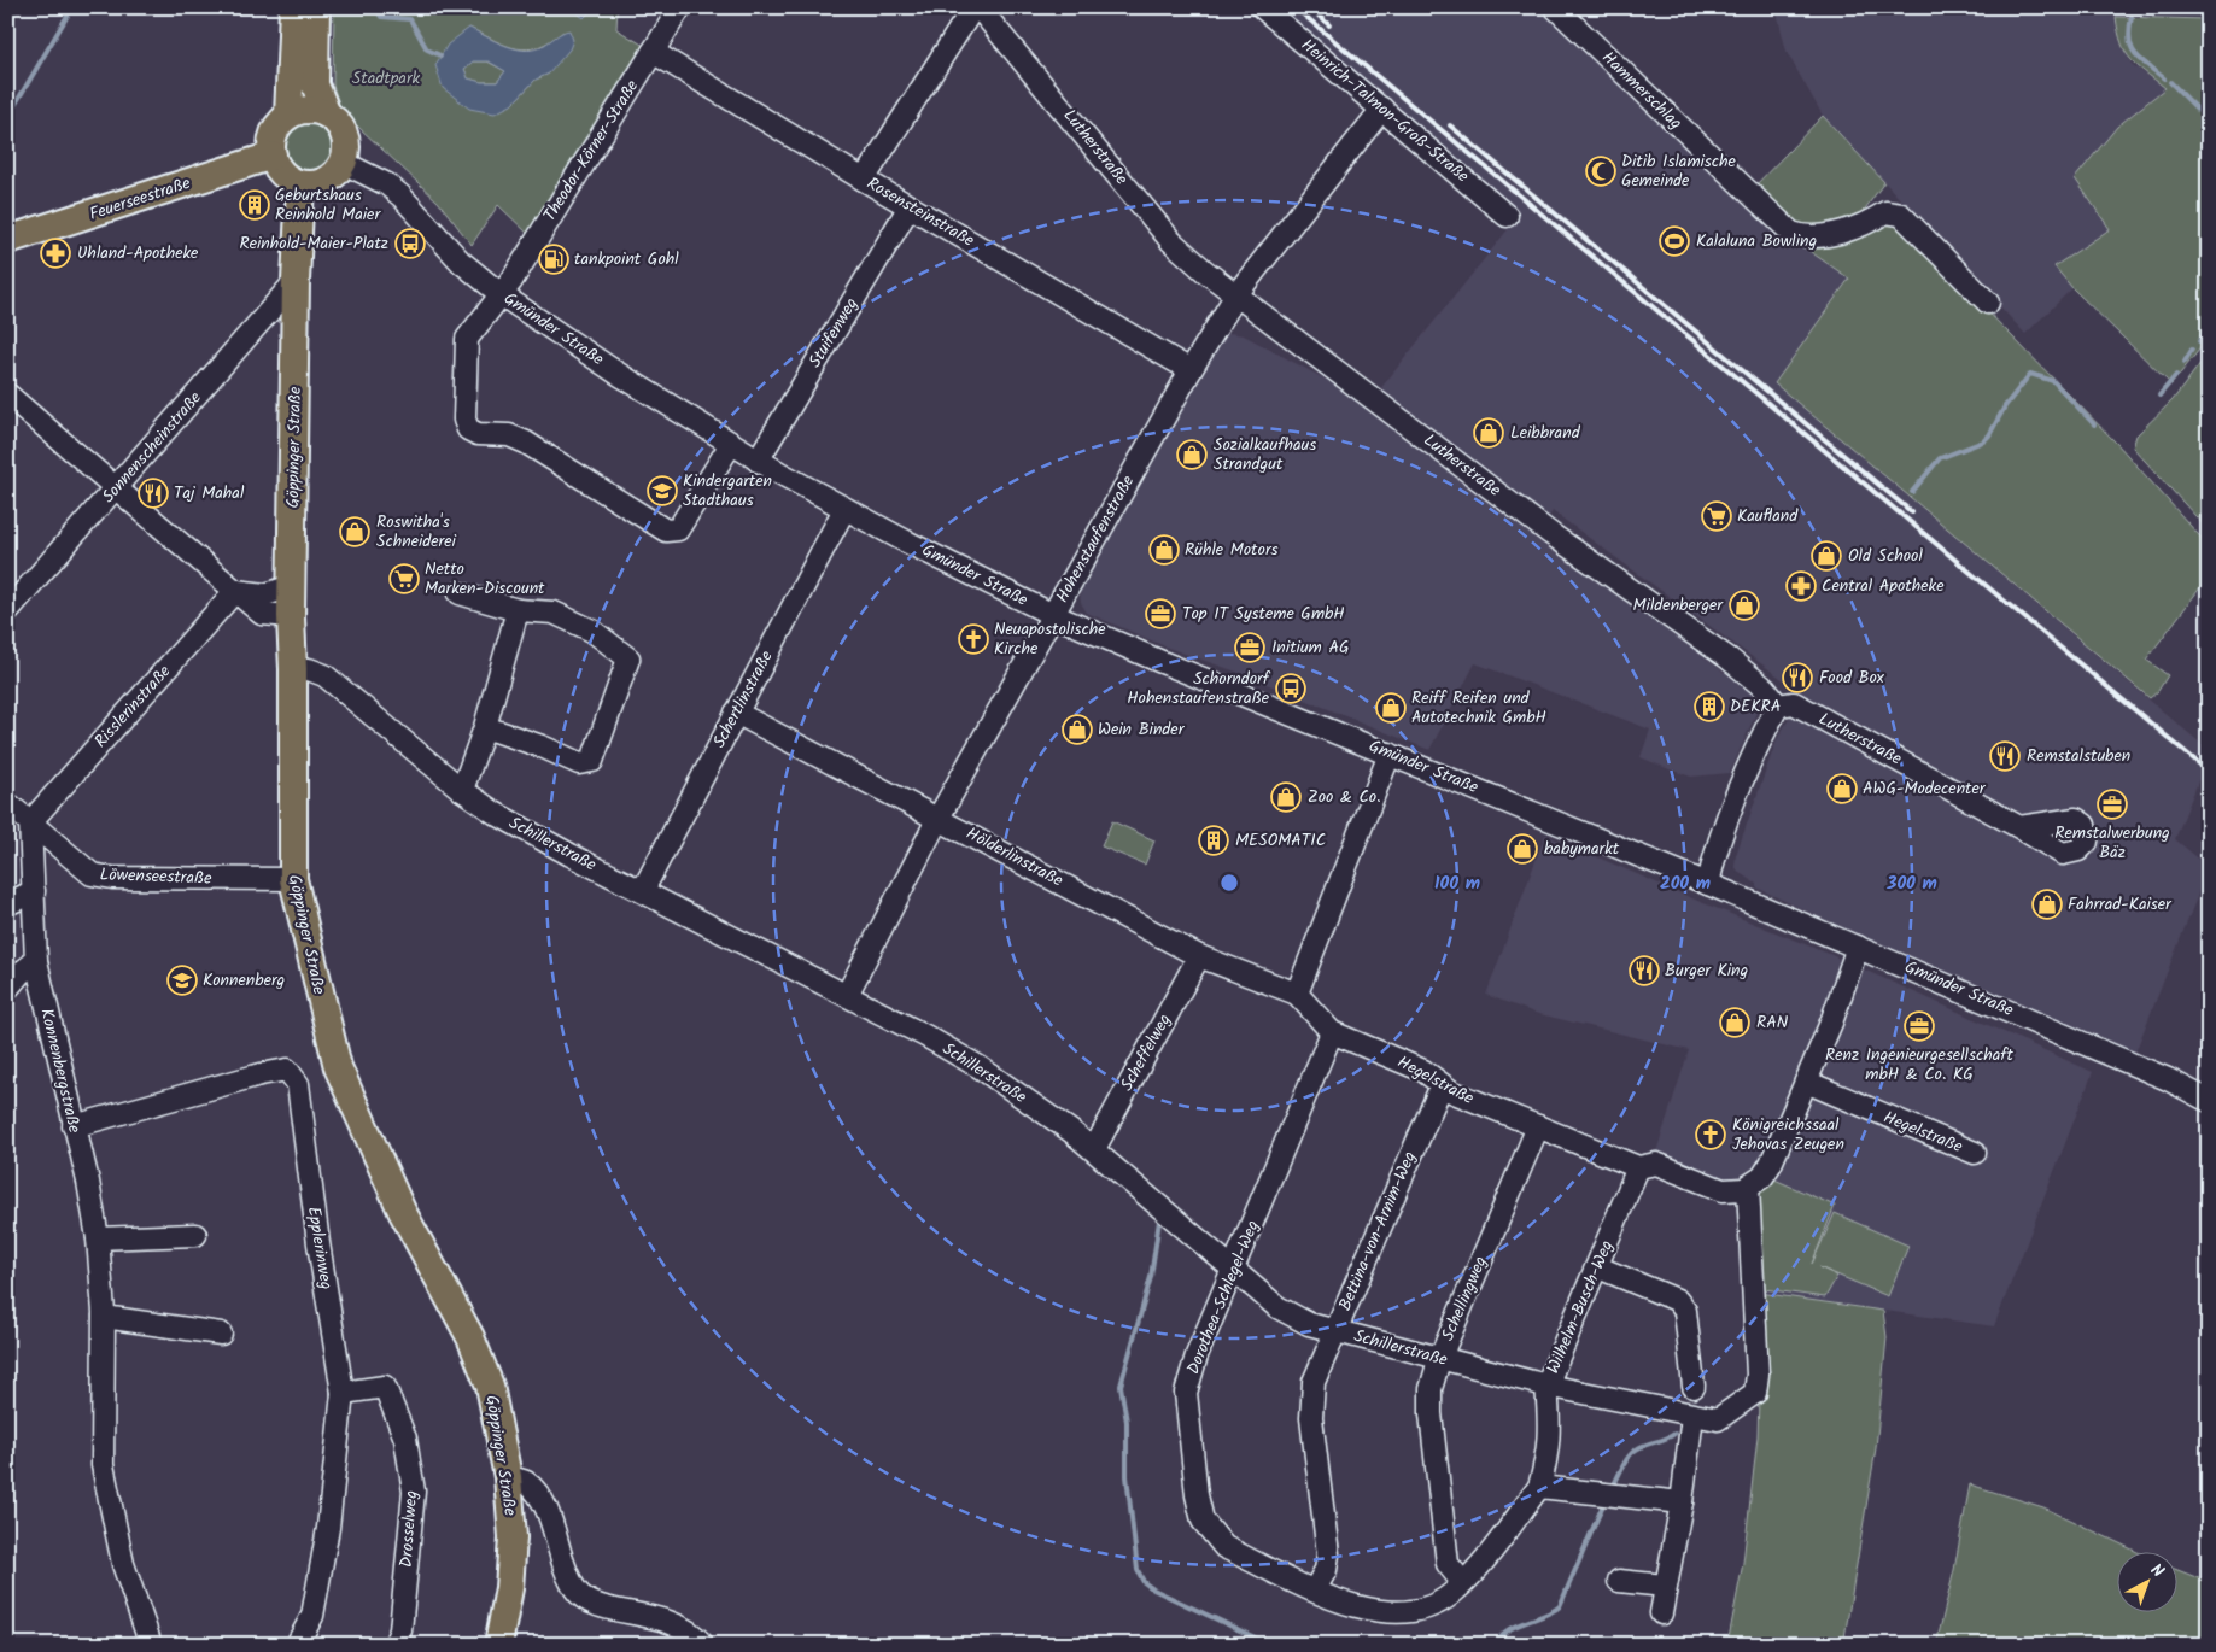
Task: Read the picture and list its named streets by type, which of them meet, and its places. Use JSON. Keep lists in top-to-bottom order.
{
  "streets": {
    "main road": ["Feuerseestraße", "Göppinger Straße"],
    "street": [
      "Hammerschlag",
      "Heinrich-Talmon-Groß-Straße",
      "Lutherstraße",
      "Theodor-Körner-Straße",
      "Rosensteinstraße",
      "Gmünder Straße",
      "Stuifenweg",
      "Sonnenscheinstraße",
      "Hohenstaufenstraße",
      "Schertlinstraße",
      "Risslerinstraße",
      "Schillerstraße",
      "Hölderlinstraße",
      "Löwenseestraße",
      "Scheffelweg",
      "Konnenbergstraße",
      "Hegelstraße",
      "Bettina-von-Arnim-Weg",
      "Epplerinweg",
      "Dorothea-Schlegel-Weg",
      "Schellingweg",
      "Wilhelm-Busch-Weg",
      "Drosselweg"
    ]
  },
  "crossings": [
    ["Heinrich-Talmon-Groß-Straße", "Hohenstaufenstraße"],
    ["Lutherstraße", "Hohenstaufenstraße"],
    ["Theodor-Körner-Straße", "Rosensteinstraße"],
    ["Theodor-Körner-Straße", "Gmünder Straße"],
    ["Feuerseestraße", "Gmünder Straße"],
    ["Feuerseestraße", "Göppinger Straße"],
    ["Rosensteinstraße", "Stuifenweg"],
    ["Rosensteinstraße", "Hohenstaufenstraße"],
    ["Gmünder Straße", "Stuifenweg"],
    ["Gmünder Straße", "Göppinger Straße"],
    ["Gmünder Straße", "Hohenstaufenstraße"],
    ["Gmünder Straße", "Schertlinstraße"],
    ["Sonnenscheinstraße", "Göppinger Straße"],
    ["Göppinger Straße", "Schillerstraße"],
    ["Göppinger Straße", "Löwenseestraße"],
    ["Hohenstaufenstraße", "Schillerstraße"],
    ["Hohenstaufenstraße", "Hölderlinstraße"],
    ["Schertlinstraße", "Schillerstraße"],
    ["Schertlinstraße", "Hölderlinstraße"],
    ["Risslerinstraße", "Löwenseestraße"],
    ["Risslerinstraße", "Konnenbergstraße"],
    ["Schillerstraße", "Scheffelweg"],
    ["Schillerstraße", "Hegelstraße"],
    ["Schillerstraße", "Bettina-von-Arnim-Weg"],
    ["Schillerstraße", "Dorothea-Schlegel-Weg"],
    ["Schillerstraße", "Schellingweg"],
    ["Schillerstraße", "Wilhelm-Busch-Weg"],
    ["Hölderlinstraße", "Scheffelweg"],
    ["Hölderlinstraße", "Hegelstraße"],
    ["Löwenseestraße", "Konnenbergstraße"],
    ["Konnenbergstraße", "Epplerinweg"],
    ["Hegelstraße", "Bettina-von-Arnim-Weg"],
    ["Hegelstraße", "Dorothea-Schlegel-Weg"],
    ["Hegelstraße", "Schellingweg"],
    ["Hegelstraße", "Wilhelm-Busch-Weg"],
    ["Bettina-von-Arnim-Weg", "Dorothea-Schlegel-Weg"],
    ["Epplerinweg", "Drosselweg"],
    ["Dorothea-Schlegel-Weg", "Schellingweg"],
    ["Dorothea-Schlegel-Weg", "Wilhelm-Busch-Weg"]
  ],
  "parks": ["Stadtpark"],
  "places": {
    "mosque": ["Ditib Islamische Gemeinde"],
    "building": ["Geburtshaus Reinhold Maier", "DEKRA", "MESOMATIC"],
    "sports": ["Kalaluna Bowling"],
    "bus stop": ["Reinhold-Maier-Platz", "Schorndorf Hohenstaufenstraße"],
    "pharmacy": ["Uhland-Apotheke", "Central Apotheke"],
    "fuel station": ["tankpoint Gohl"],
    "shop": [
      "Leibbrand",
      "Sozialkaufhaus Strandgut",
      "Roswitha's Schneiderei",
      "Rühle Motors",
      "Old School",
      "Mildenberger",
      "Reiff Reifen und Autotechnik GmbH",
      "Wein Binder",
      "AWG-Modecenter",
      "Zoo & Co.",
      "babymarkt",
      "Fahrrad-Kaiser",
      "RAN"
    ],
    "school or university": ["Kindergarten Stadthaus", "Konnenberg"],
    "restaurant": [
      "Taj Mahal",
      "Food Box",
      "Remstalstuben",
      "Burger King"
    ],
    "supermarket": ["Kaufland", "Netto Marken-Discount"],
    "office": [
      "Top IT Systeme GmbH",
      "Initium AG",
      "Remstalwerbung Bäz",
      "Renz Ingenieurgesellschaft mbH & Co. KG"
    ],
    "church": ["Neuapostolische Kirche", "Königreichssaal Jehovas Zeugen"]
  },
  "north": "top right",
  "rings": ["100 m", "200 m", "300 m"]
}
